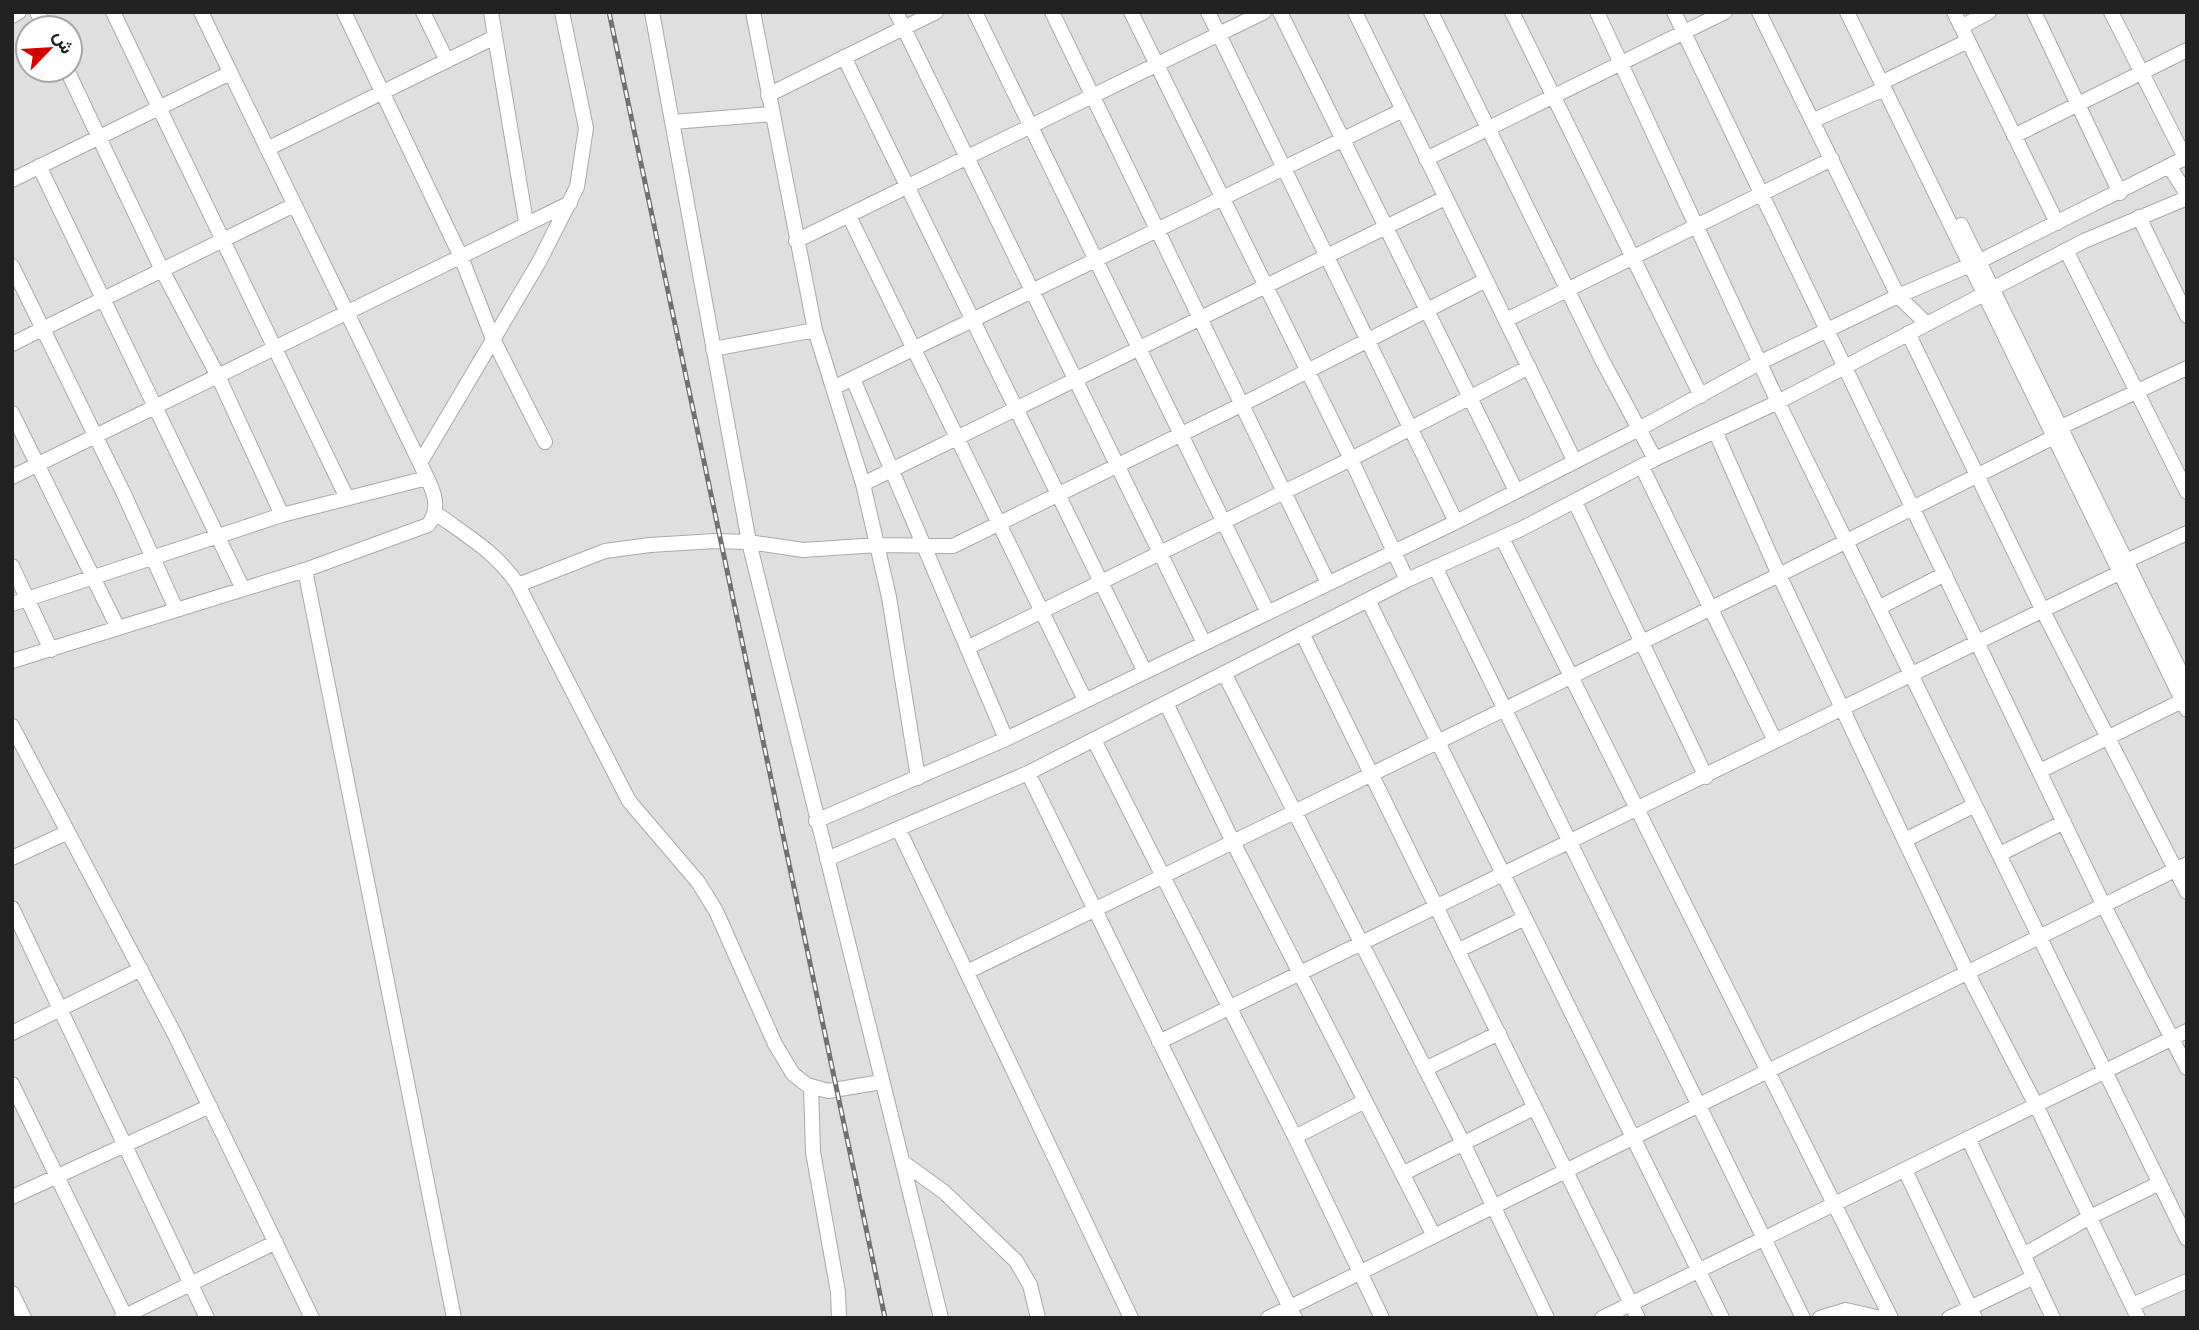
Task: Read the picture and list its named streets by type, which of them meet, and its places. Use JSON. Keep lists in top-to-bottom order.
{
  "north": "top right"
}
